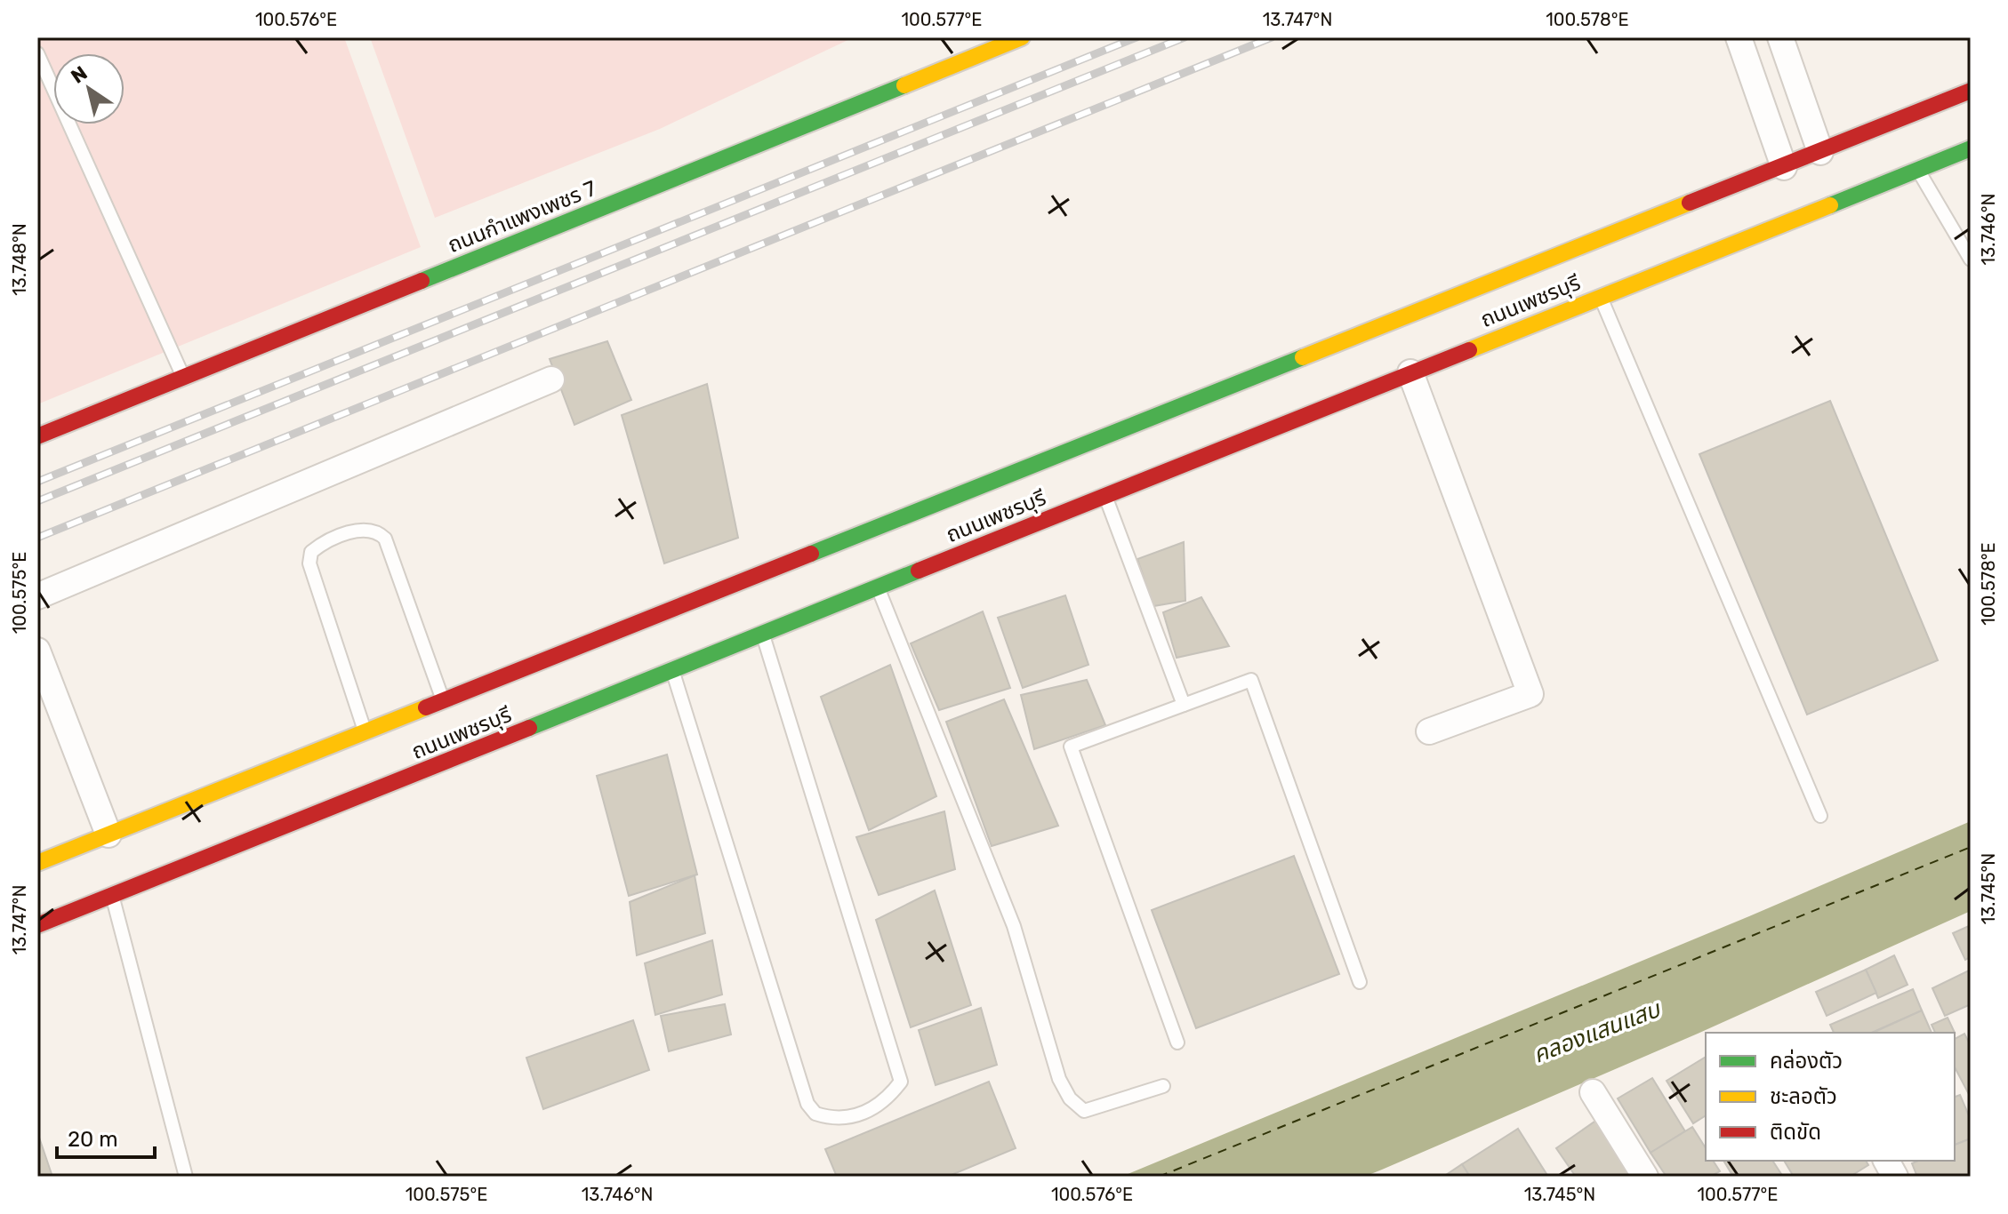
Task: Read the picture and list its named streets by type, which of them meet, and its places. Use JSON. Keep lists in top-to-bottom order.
{
  "streets": {
    "main road": ["ถนนกำแพงเพชร 7", "ถนนเพชรบุรี"]
  },
  "water": ["คลองแสนแสบ"],
  "legend": ["คล่องตัว", "ชะลอตัว", "ติดขัด"],
  "scale_bar": "20 m",
  "north": "top left",
  "coordinates": [
    "100.576°E",
    "100.577°E",
    "13.747°N",
    "100.578°E",
    "13.746°N",
    "13.748°N",
    "100.575°E",
    "13.745°N"
  ]
}
